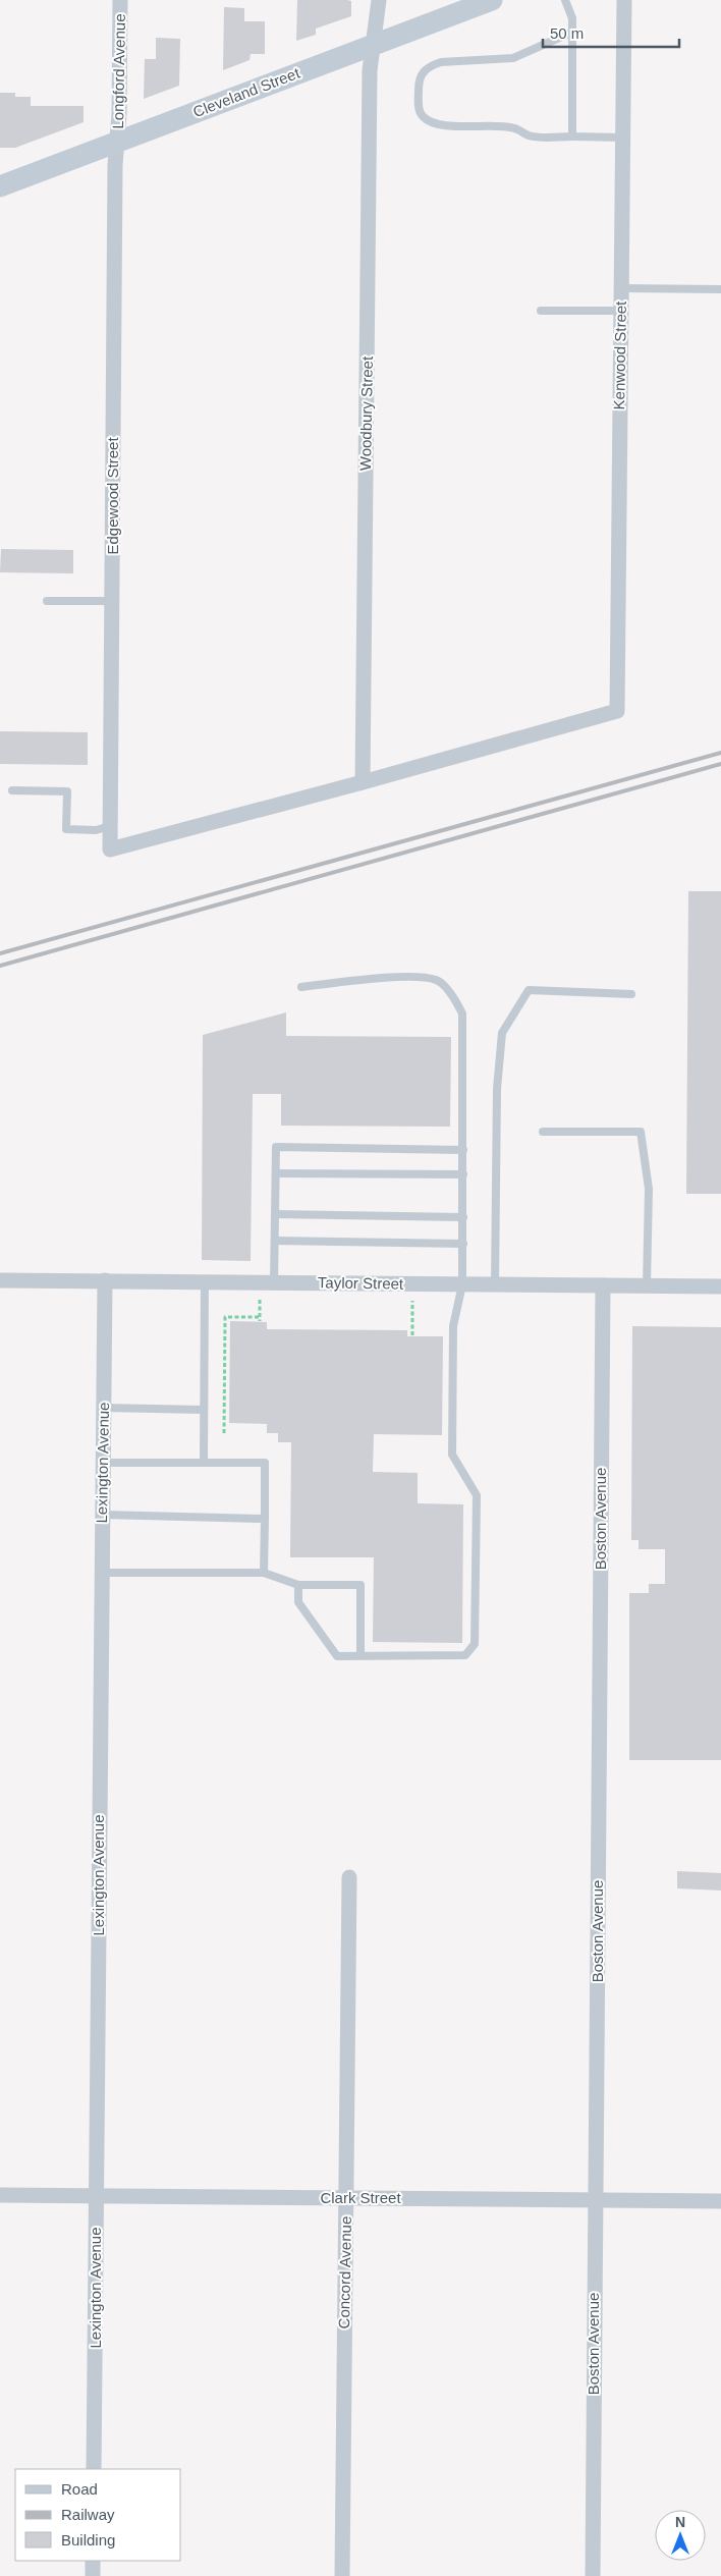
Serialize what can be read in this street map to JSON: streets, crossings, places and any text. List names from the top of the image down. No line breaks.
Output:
{"streets":{"main road":["Cleveland Street"],"street":["Longford Avenue","Kenwood Street","Woodbury Street","Edgewood Street","Taylor Street","Lexington Avenue","Boston Avenue","Clark Street","Concord Avenue"]},"crossings":[["Longford Avenue","Cleveland Street"],["Longford Avenue","Edgewood Street"],["Cleveland Street","Woodbury Street"],["Cleveland Street","Edgewood Street"],["Kenwood Street","Woodbury Street"],["Kenwood Street","Edgewood Street"],["Woodbury Street","Edgewood Street"],["Taylor Street","Lexington Avenue"],["Taylor Street","Boston Avenue"],["Lexington Avenue","Clark Street"],["Boston Avenue","Clark Street"],["Clark Street","Concord Avenue"]],"legend":["Road","Railway","Building"],"scale_bar":"50 m","north":"top"}
